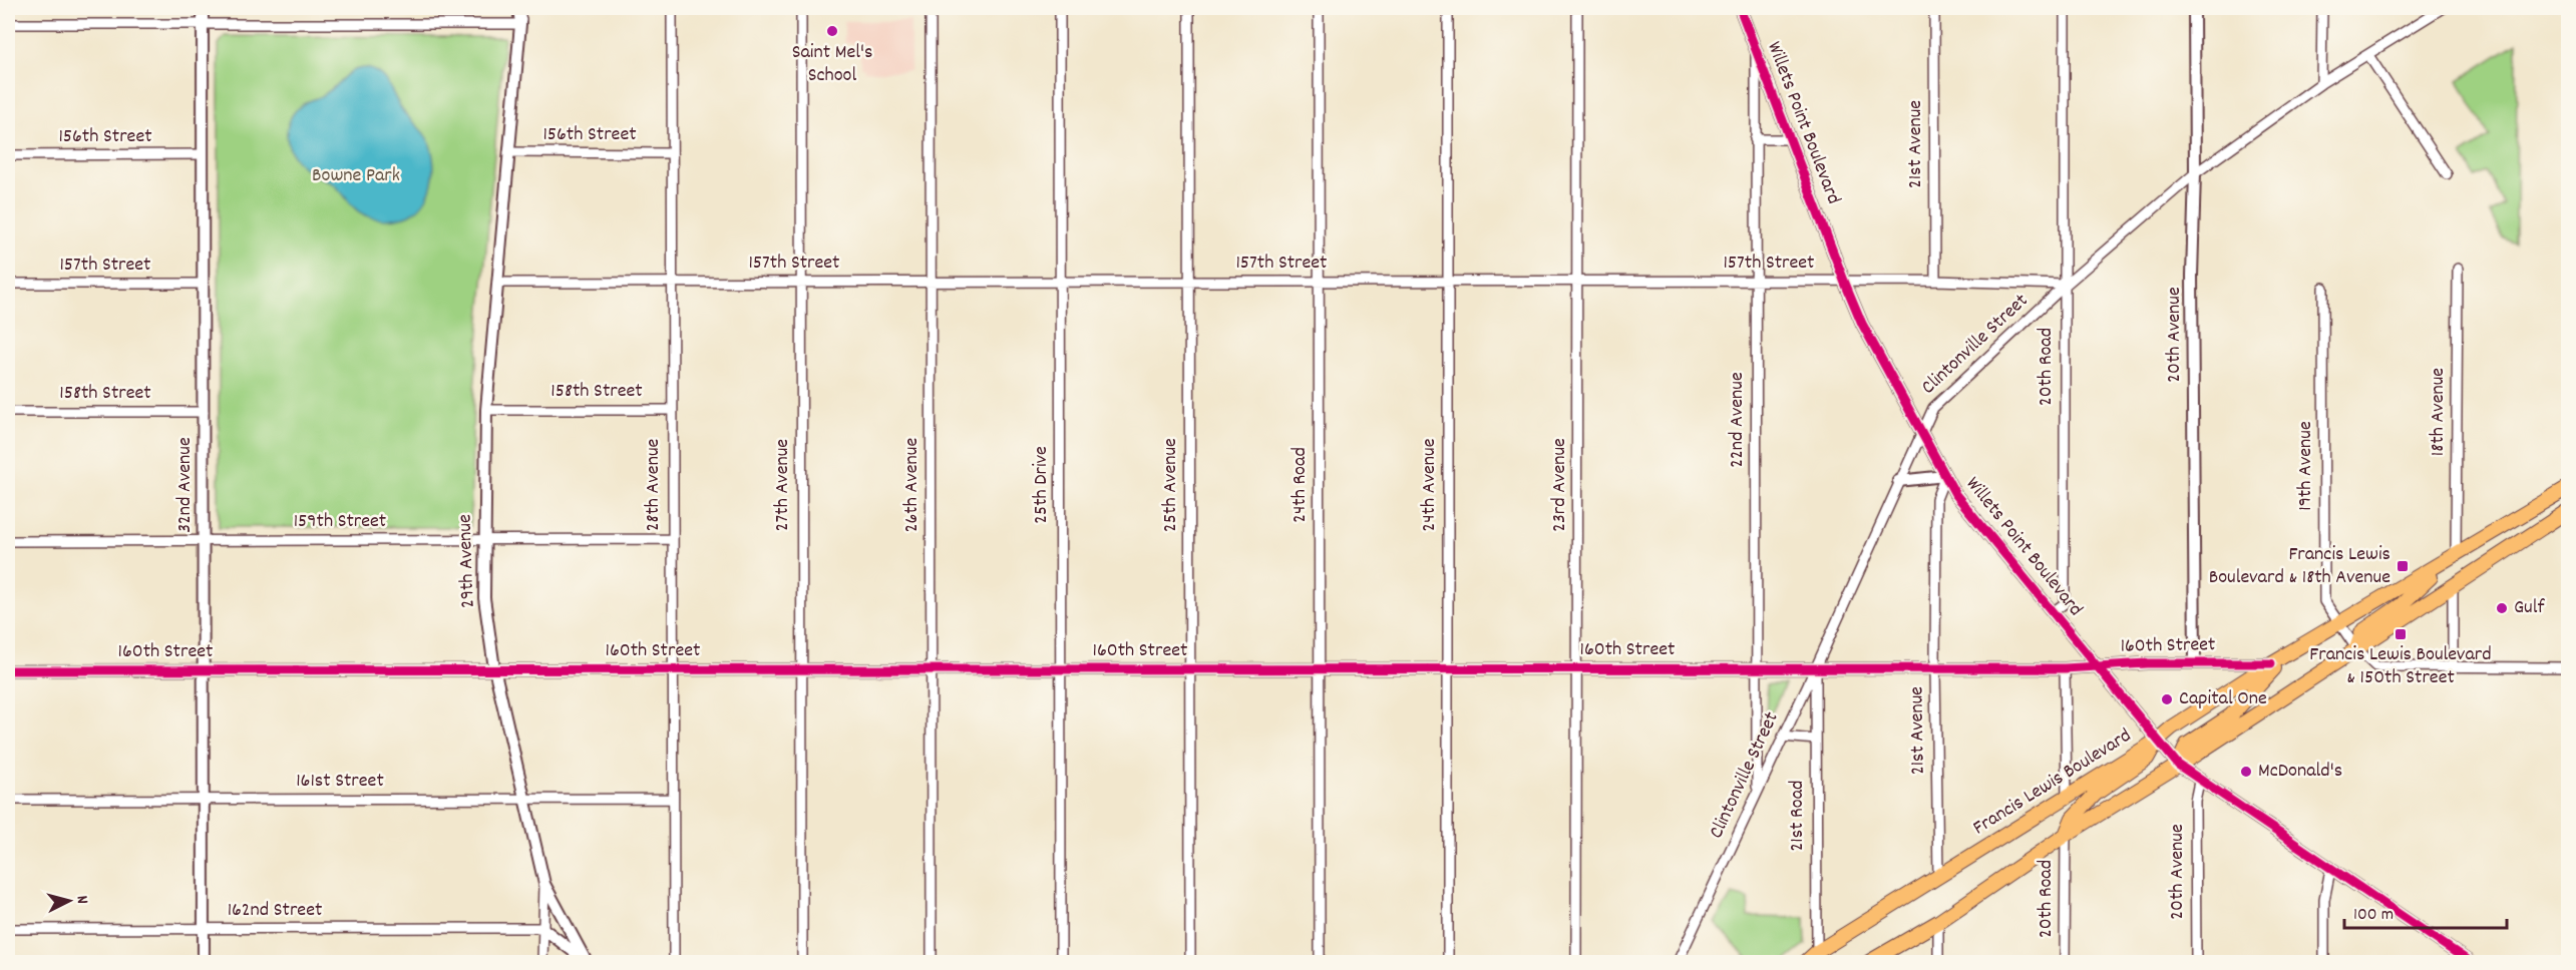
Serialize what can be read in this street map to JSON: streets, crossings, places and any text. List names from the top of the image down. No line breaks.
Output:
{"streets":{"main road":["Francis Lewis Boulevard"],"street":["Willets Point Boulevard","156th Street","21st Avenue","157th Street","20th Avenue","Clintonville Street","20th Road","158th Street","18th Avenue","22nd Avenue","19th Avenue","32nd Avenue","28th Avenue","27th Avenue","26th Avenue","25th Drive","25th Avenue","24th Road","24th Avenue","23rd Avenue","159th Street","29th Avenue","160th Street","161st Street","21st Road","162nd Street"]},"crossings":[["Willets Point Boulevard","21st Avenue"],["Willets Point Boulevard","157th Street"],["Willets Point Boulevard","20th Avenue"],["Willets Point Boulevard","Clintonville Street"],["Willets Point Boulevard","20th Road"],["Willets Point Boulevard","22nd Avenue"],["Willets Point Boulevard","160th Street"],["Willets Point Boulevard","Francis Lewis Boulevard"],["156th Street","32nd Avenue"],["156th Street","28th Avenue"],["156th Street","29th Avenue"],["21st Avenue","157th Street"],["21st Avenue","160th Street"],["21st Avenue","Francis Lewis Boulevard"],["157th Street","Clintonville Street"],["157th Street","20th Road"],["157th Street","22nd Avenue"],["157th Street","32nd Avenue"],["157th Street","28th Avenue"],["157th Street","27th Avenue"],["157th Street","26th Avenue"],["157th Street","25th Drive"],["157th Street","25th Avenue"],["157th Street","24th Road"],["157th Street","24th Avenue"],["157th Street","23rd Avenue"],["157th Street","29th Avenue"],["20th Avenue","Clintonville Street"],["20th Avenue","160th Street"],["Clintonville Street","20th Road"],["Clintonville Street","22nd Avenue"],["Clintonville Street","160th Street"],["Clintonville Street","21st Road"],["158th Street","32nd Avenue"],["158th Street","28th Avenue"],["158th Street","29th Avenue"],["18th Avenue","Francis Lewis Boulevard"],["22nd Avenue","160th Street"],["19th Avenue","Francis Lewis Boulevard"],["32nd Avenue","159th Street"],["32nd Avenue","160th Street"],["32nd Avenue","161st Street"],["32nd Avenue","162nd Street"],["28th Avenue","159th Street"],["28th Avenue","160th Street"],["28th Avenue","161st Street"],["27th Avenue","160th Street"],["26th Avenue","160th Street"],["25th Drive","160th Street"],["25th Avenue","160th Street"],["24th Road","160th Street"],["24th Avenue","160th Street"],["23rd Avenue","160th Street"],["159th Street","29th Avenue"],["29th Avenue","160th Street"],["29th Avenue","161st Street"],["29th Avenue","162nd Street"],["160th Street","Francis Lewis Boulevard"],["160th Street","21st Road"],["Francis Lewis Boulevard","21st Road"]],"parks":["Bowne Park"],"places":{"other":["Saint Mel's School","Gulf","Capital One","McDonald's"],"transit":["Francis Lewis Boulevard & 18th Avenue","Francis Lewis Boulevard & 150th Street"]},"scale_bar":"100 m","north":"right"}
